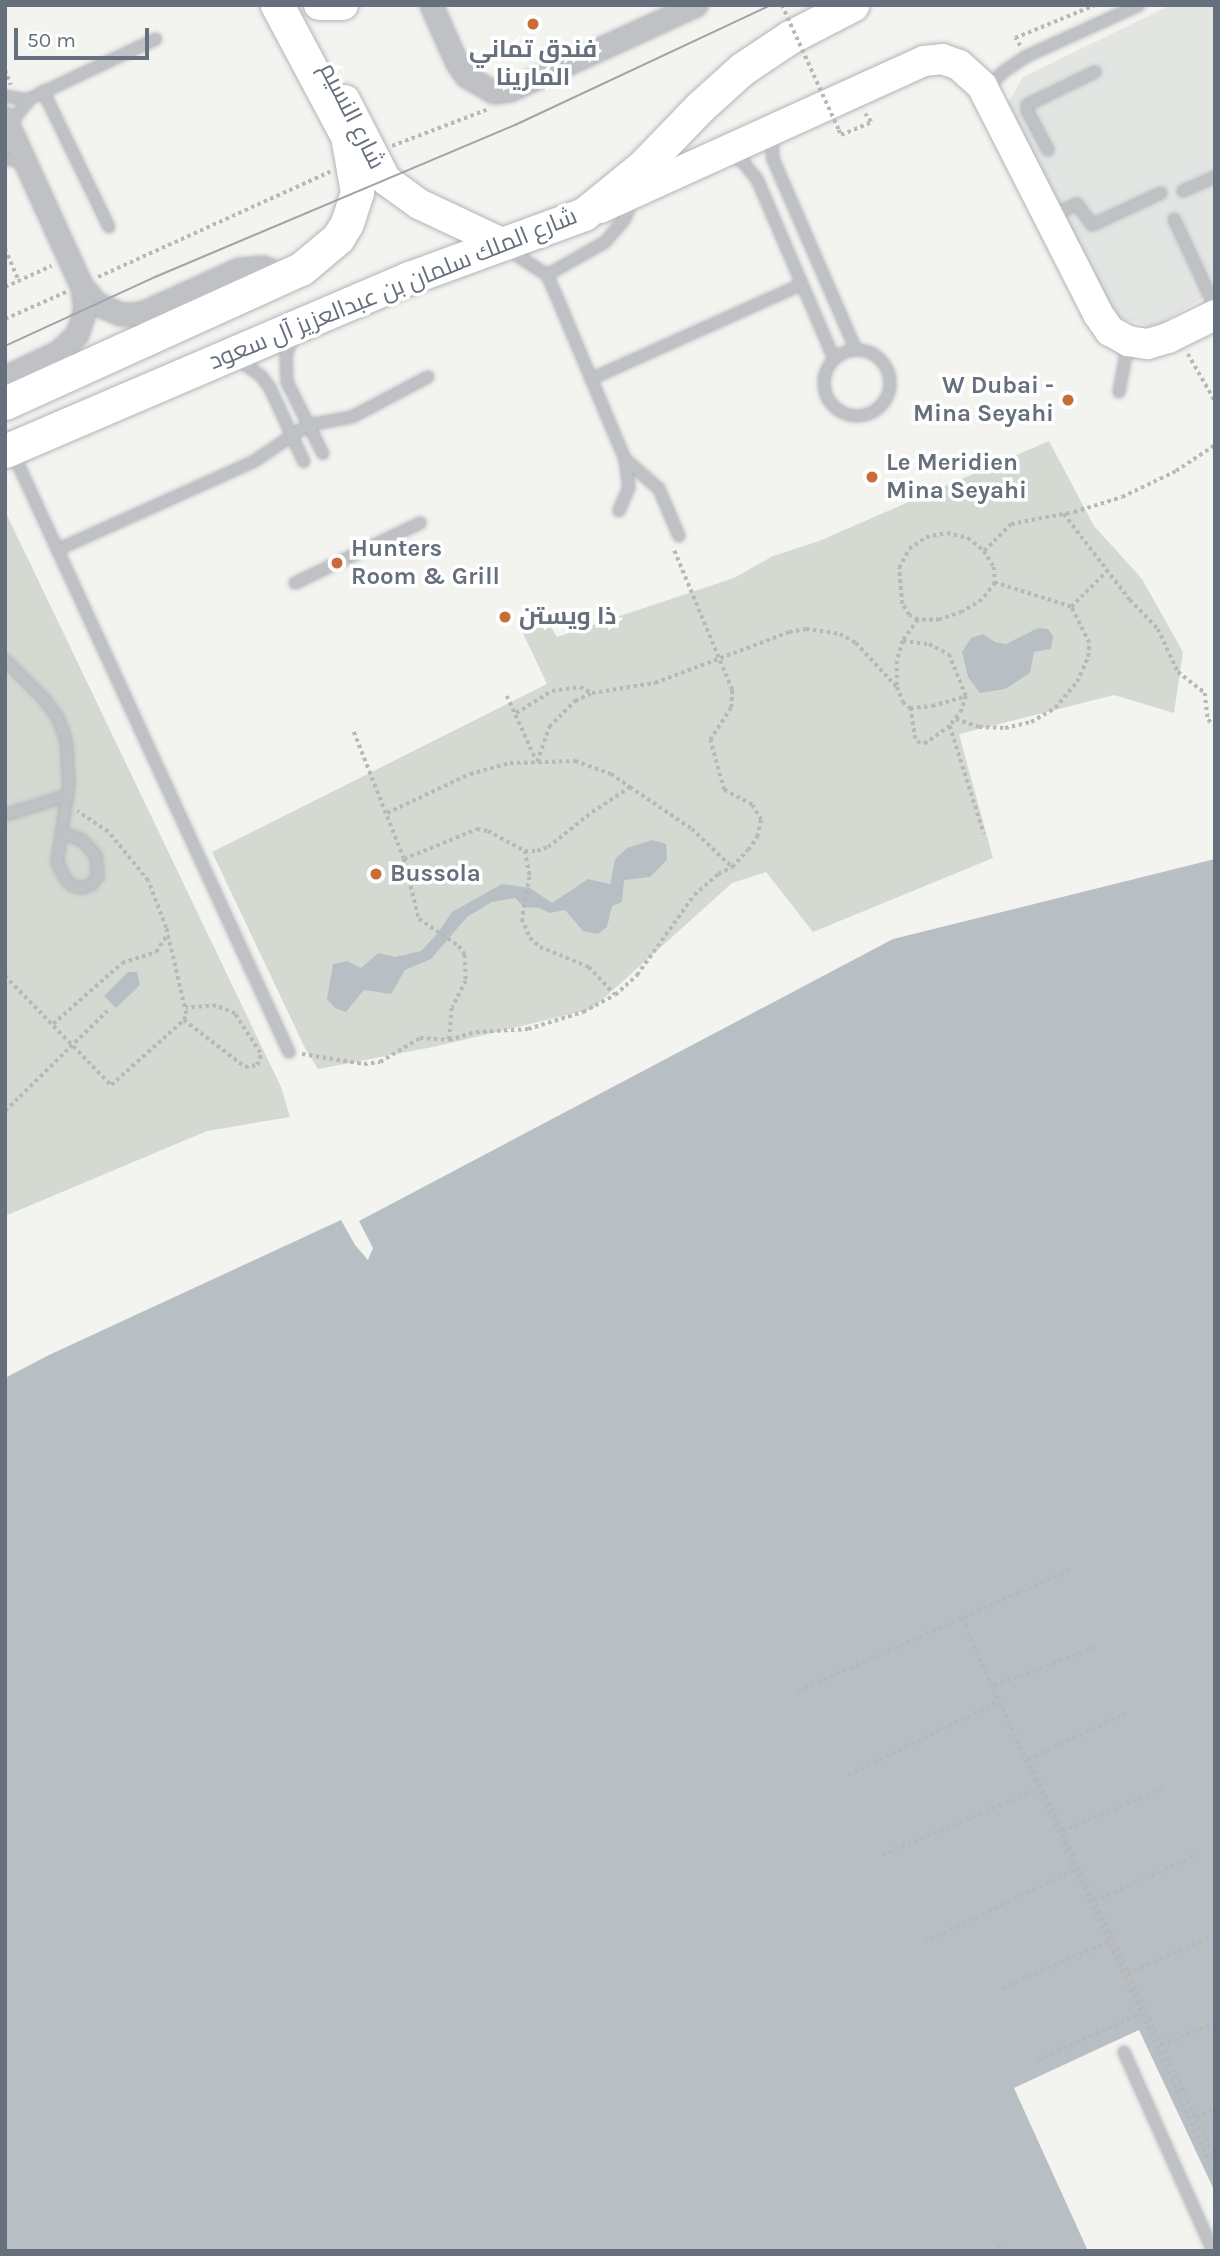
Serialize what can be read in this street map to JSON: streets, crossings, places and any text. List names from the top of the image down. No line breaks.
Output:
{"streets":{"main road":["شارع الملك سلمان بن عبدالعزيز آل سعود"],"street":["شارع النسيم"]},"crossings":[["شارع النسيم","شارع الملك سلمان بن عبدالعزيز آل سعود"]],"places":["فندق تماني المارينا","W Dubai - Mina Seyahi","Le Meridien Mina Seyahi","Hunters Room & Grill","ذا ويستن","Bussola"],"scale_bar":"50 m"}
